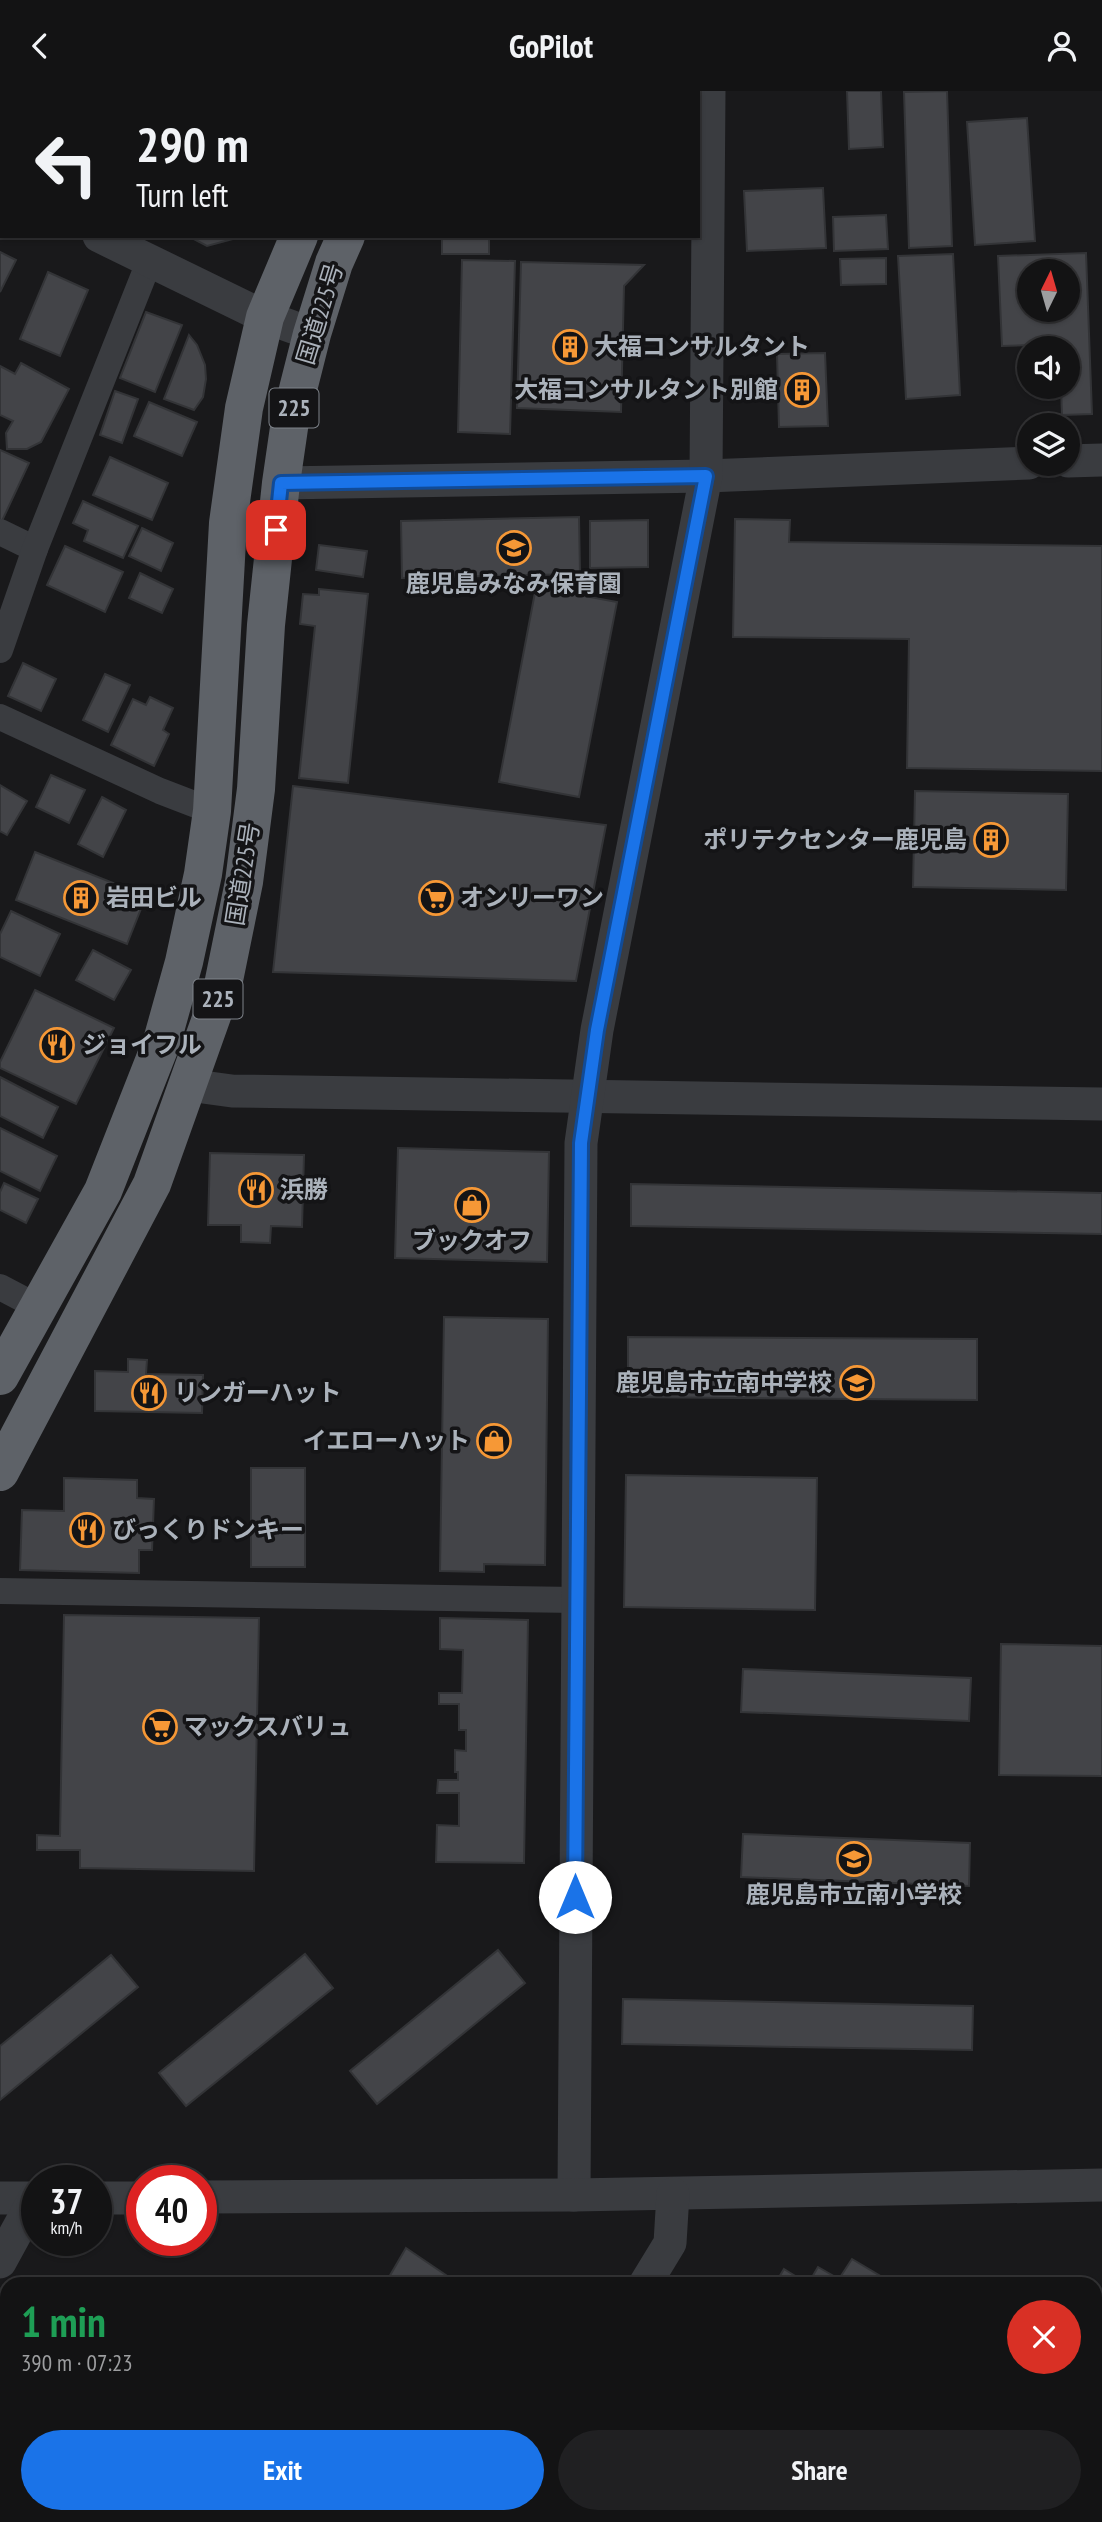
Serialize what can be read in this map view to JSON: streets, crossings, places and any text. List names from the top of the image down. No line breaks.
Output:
{"streets":{"highway":["国道225号","225"]},"places":{"building":["大福コンサルタント","大福コンサルタント別館","ポリテクセンター鹿児島","岩田ビル"],"school or university":["鹿児島みなみ保育園","鹿児島市立南中学校","鹿児島市立南小学校"],"supermarket":["オンリーワン","マックスバリュ"],"restaurant":["ジョイフル","浜勝","リンガーハット","びっくりドンキー"],"shop":["ブックオフ","イエローハット"]},"north":"top","page":{"header":"GoPilot","turn":["290 m","Turn left"],"speed":"37 km/h","limit":"40","heading":["1 min","390 m · 07:23"],"buttons":["Exit","Share"]}}
